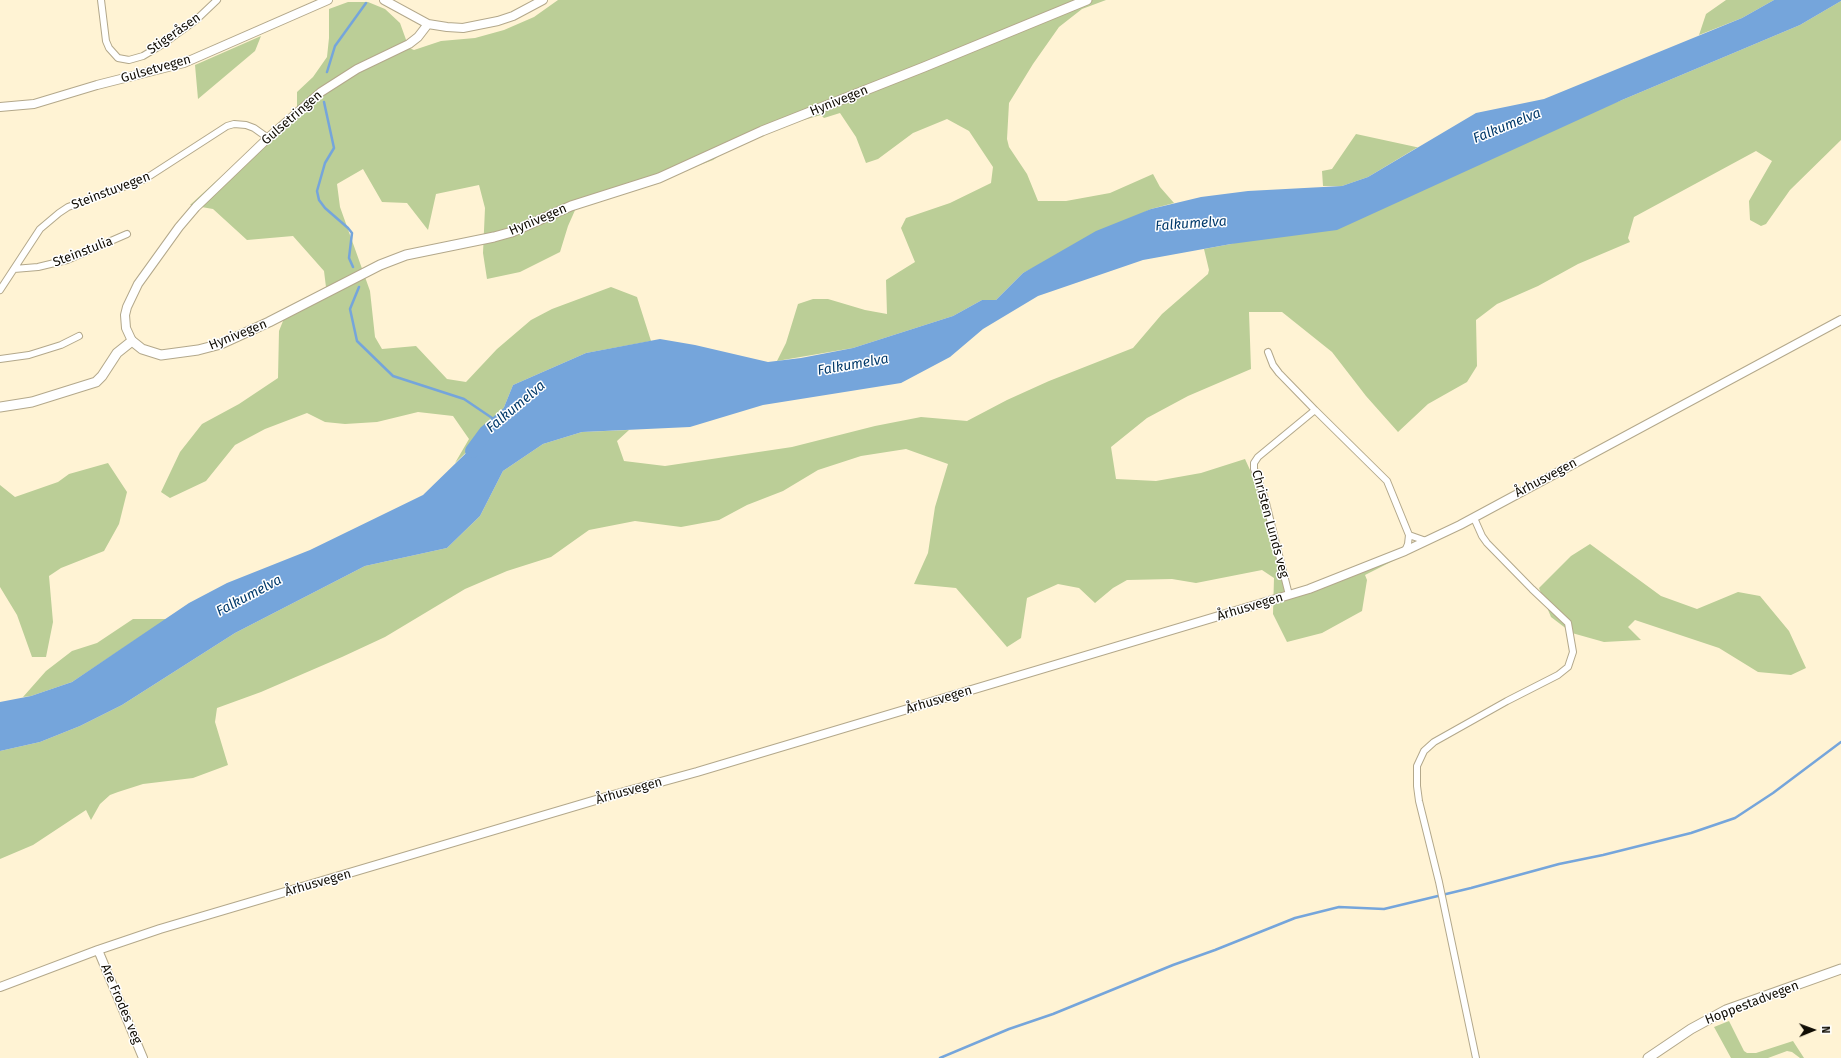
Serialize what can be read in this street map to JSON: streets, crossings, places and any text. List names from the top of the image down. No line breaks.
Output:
{"streets":{"main road":["Hynivegen","Hoppestadvegen"],"street":["Stigeråsen","Gulsetvegen","Gulsetringen","Steinstuvegen","Steinstulia","Århusvegen","Christen Lunds veg","Are Frodes veg"]},"crossings":[["Hynivegen","Gulsetringen"],["Gulsetringen","Steinstuvegen"],["Steinstuvegen","Steinstulia"],["Århusvegen","Christen Lunds veg"],["Århusvegen","Are Frodes veg"]],"water":["Falkumelva"],"north":"right"}
